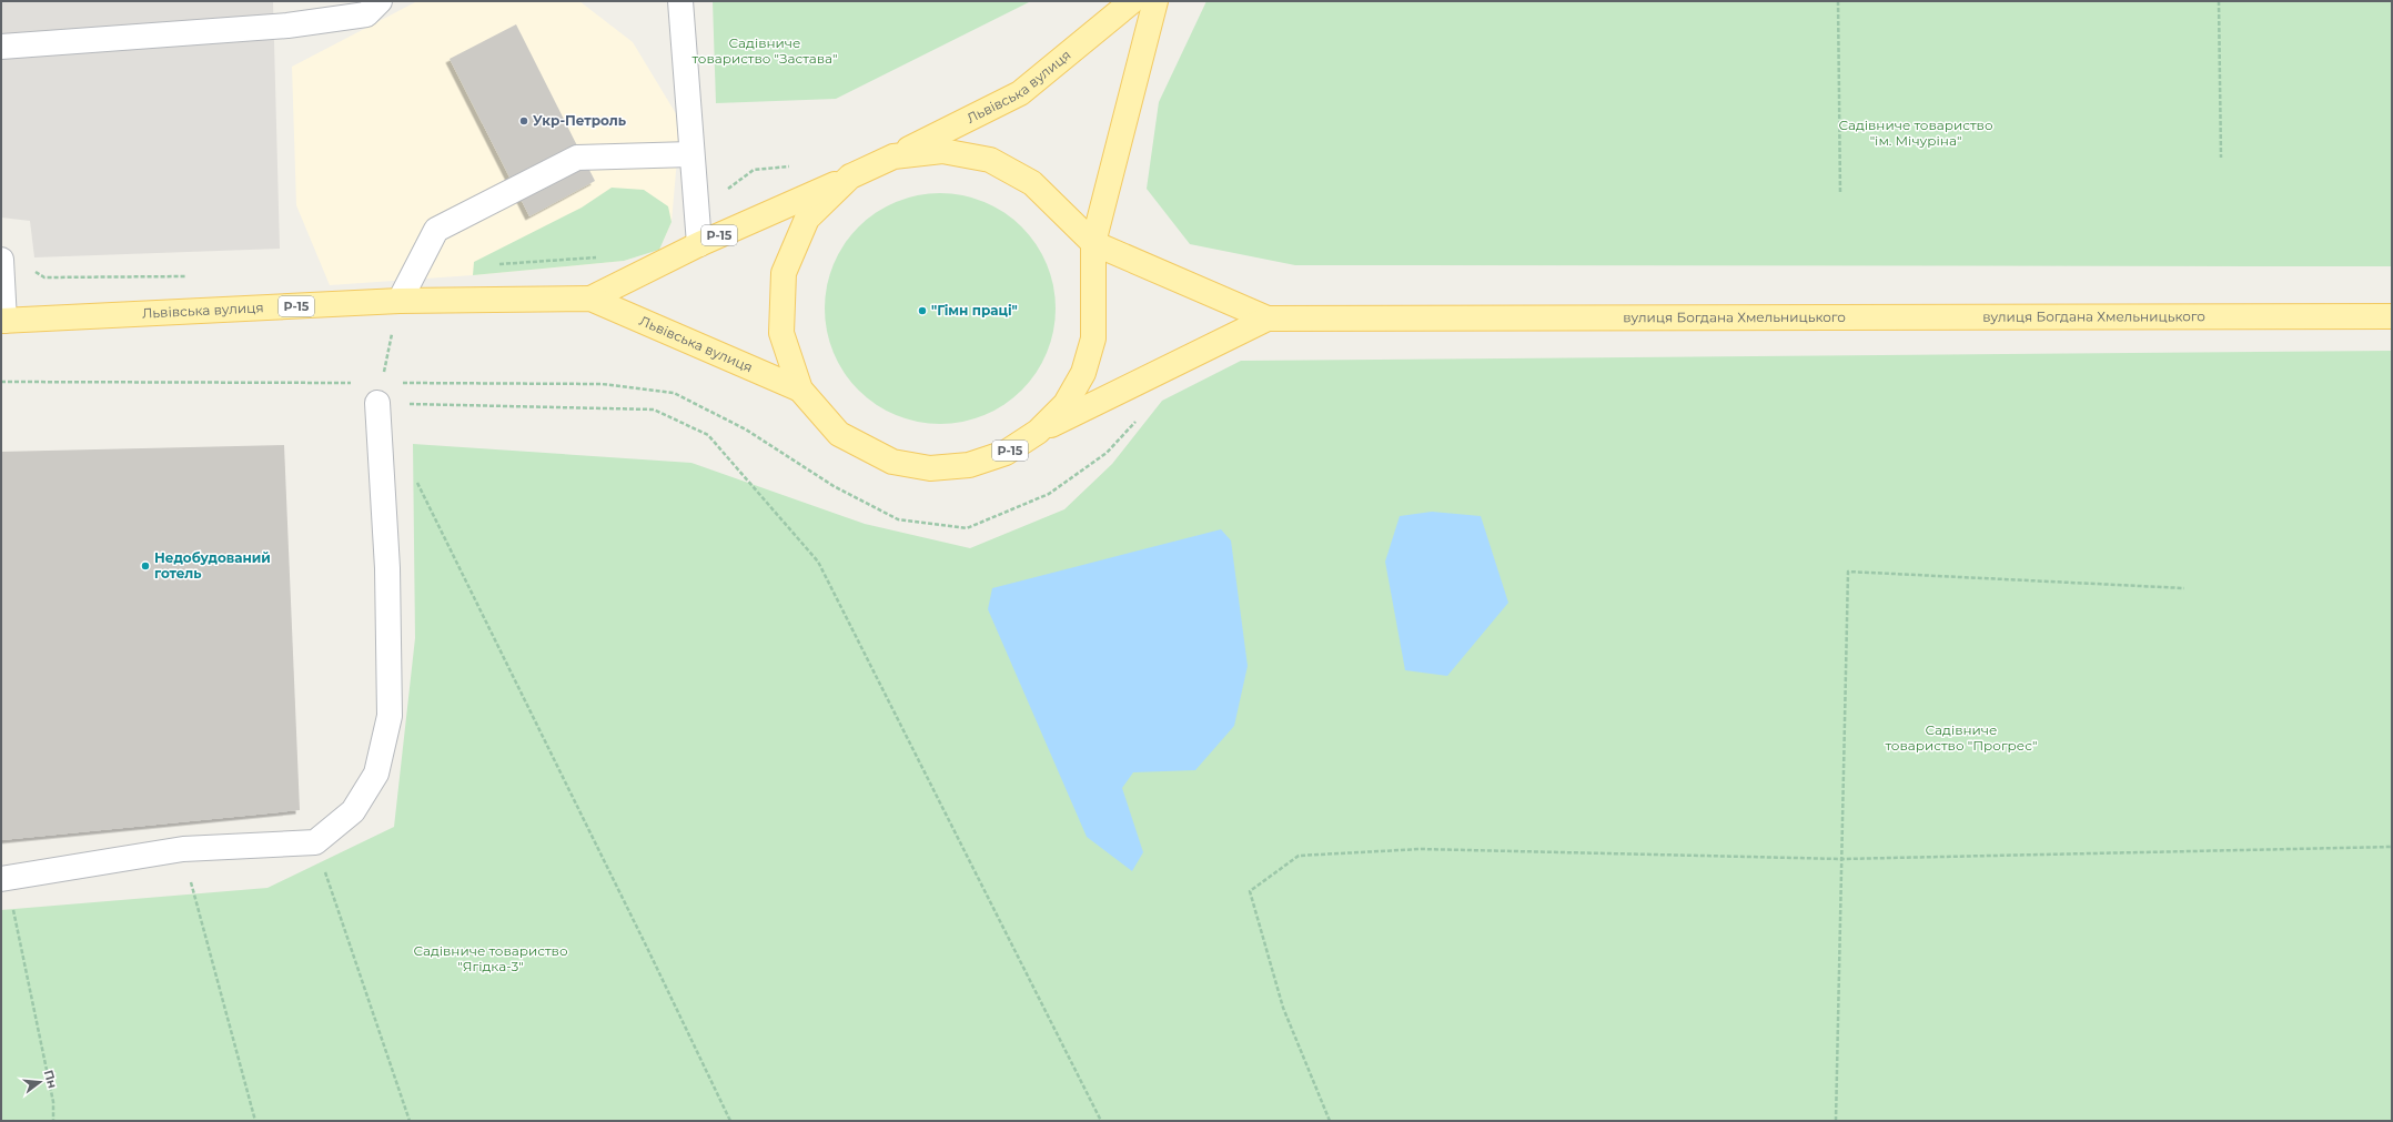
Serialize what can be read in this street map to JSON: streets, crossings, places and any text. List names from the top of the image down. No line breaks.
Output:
{"streets":{"main road":["Львівська вулиця","Р-15","вулиця Богдана Хмельницького"]},"crossings":[["Львівська вулиця","Р-15"],["Р-15","вулиця Богдана Хмельницького"]],"parks":["Садівниче товариство \"Застава\"","Садівниче товариство \"ім. Мічуріна\"","Садівниче товариство \"Прогрес\"","Садівниче товариство \"Ягідка-3\""],"places":["Укр-Петроль","\"Гімн праці\"","Недобудований готель"],"north":"right"}
